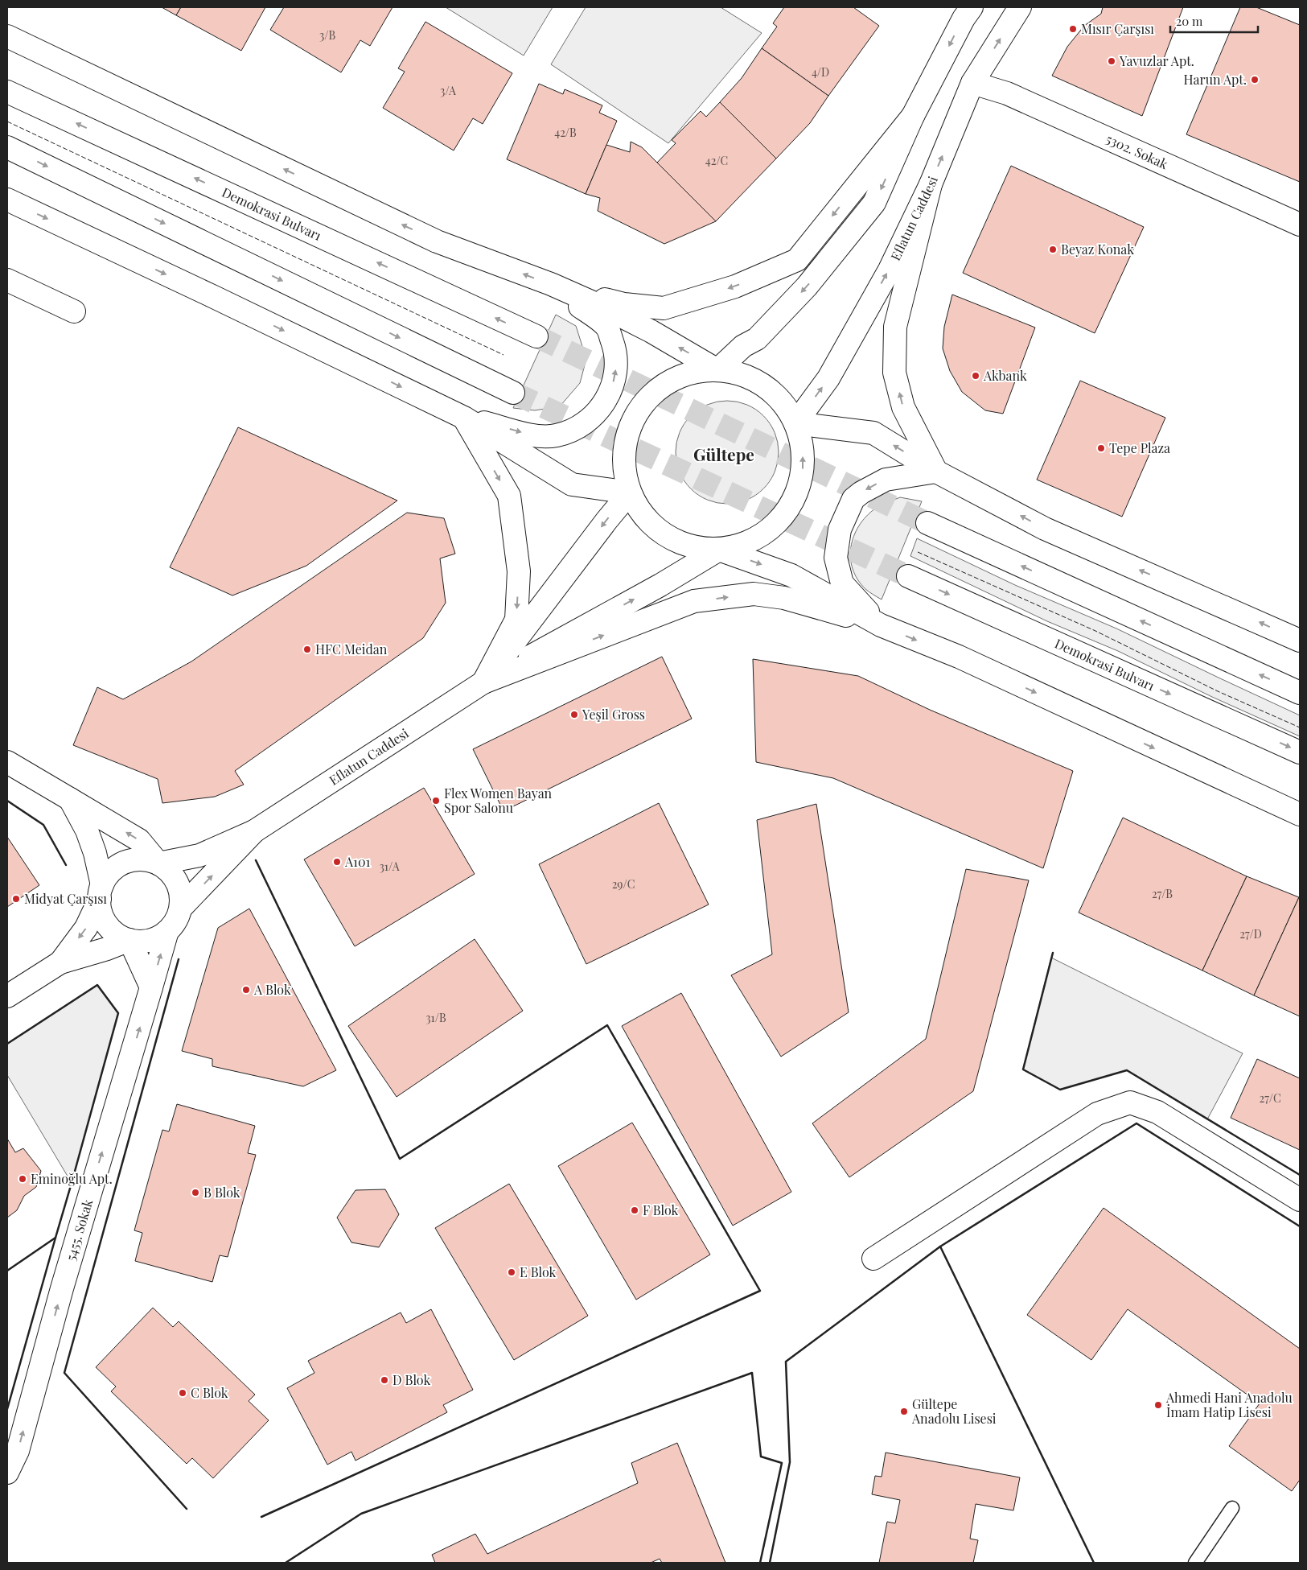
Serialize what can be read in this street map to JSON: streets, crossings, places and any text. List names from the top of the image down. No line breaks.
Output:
{"streets":{"main road":["5302. Sokak","Demokrasi Bulvarı","Eflatun Caddesi","5455. Sokak"]},"crossings":[["5302. Sokak","Eflatun Caddesi"]],"one_way":["5455. Sokak"],"districts":["Gültepe"],"places":["Mısır Çarşısı","Yavuzlar Apt.","Harun Apt.","Beyaz Konak","Akbank","Tepe Plaza","HFC Meidan","Yeşil Gross","Flex Women Bayan Spor Salonu","A101","Midyat Çarşısı","A Blok","Eminoğlu Apt.","B Blok","F Blok","E Blok","D Blok","C Blok","Ahmedi Hani Anadolu İmam Hatip Lisesi","Gültepe Anadolu Lisesi"],"house_numbers":["3/B","4/D","3/A","42/B","42/C","31/A","29/C","27/B","27/D","31/B","27/C"],"scale_bar":"20 m"}
